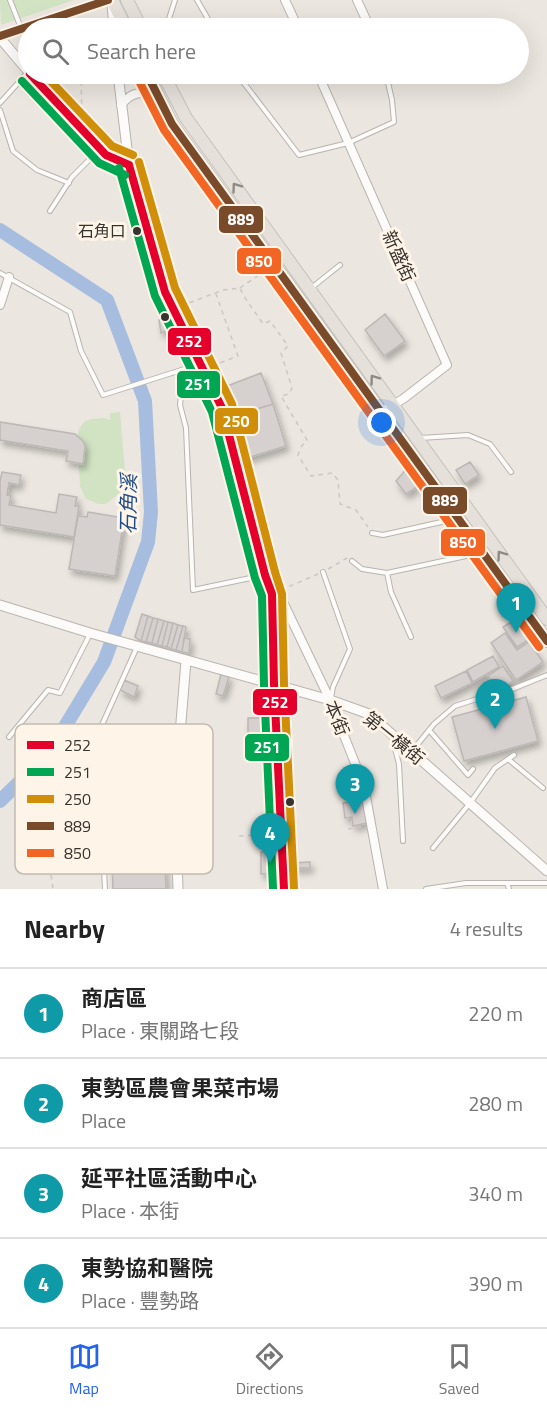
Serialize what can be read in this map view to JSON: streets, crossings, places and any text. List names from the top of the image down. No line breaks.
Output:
{"streets":{"street":["新盛街","本街","第一橫街"]},"crossings":[["本街","第一橫街"]],"water":["石角溪"],"places":["石角口"],"lines":["transit line 889","transit line 252","transit line 251","transit line 250","transit line 850"],"legend":["252","251","250","889","850"],"page":{"search":"Search here","pins":["1","2","3","4"],"heading":["Nearby","4 results"],"list":[{"mark":"1","name":"商店區","note":"Place · 東關路七段","value":"220 m"},{"mark":"2","name":"東勢區農會果菜市場","note":"Place","value":"280 m"},{"mark":"3","name":"延平社區活動中心","note":"Place · 本街","value":"340 m"},{"mark":"4","name":"東勢協和醫院","note":"Place · 豐勢路","value":"390 m"}],"nav":["Map","Directions","Saved"]}}
